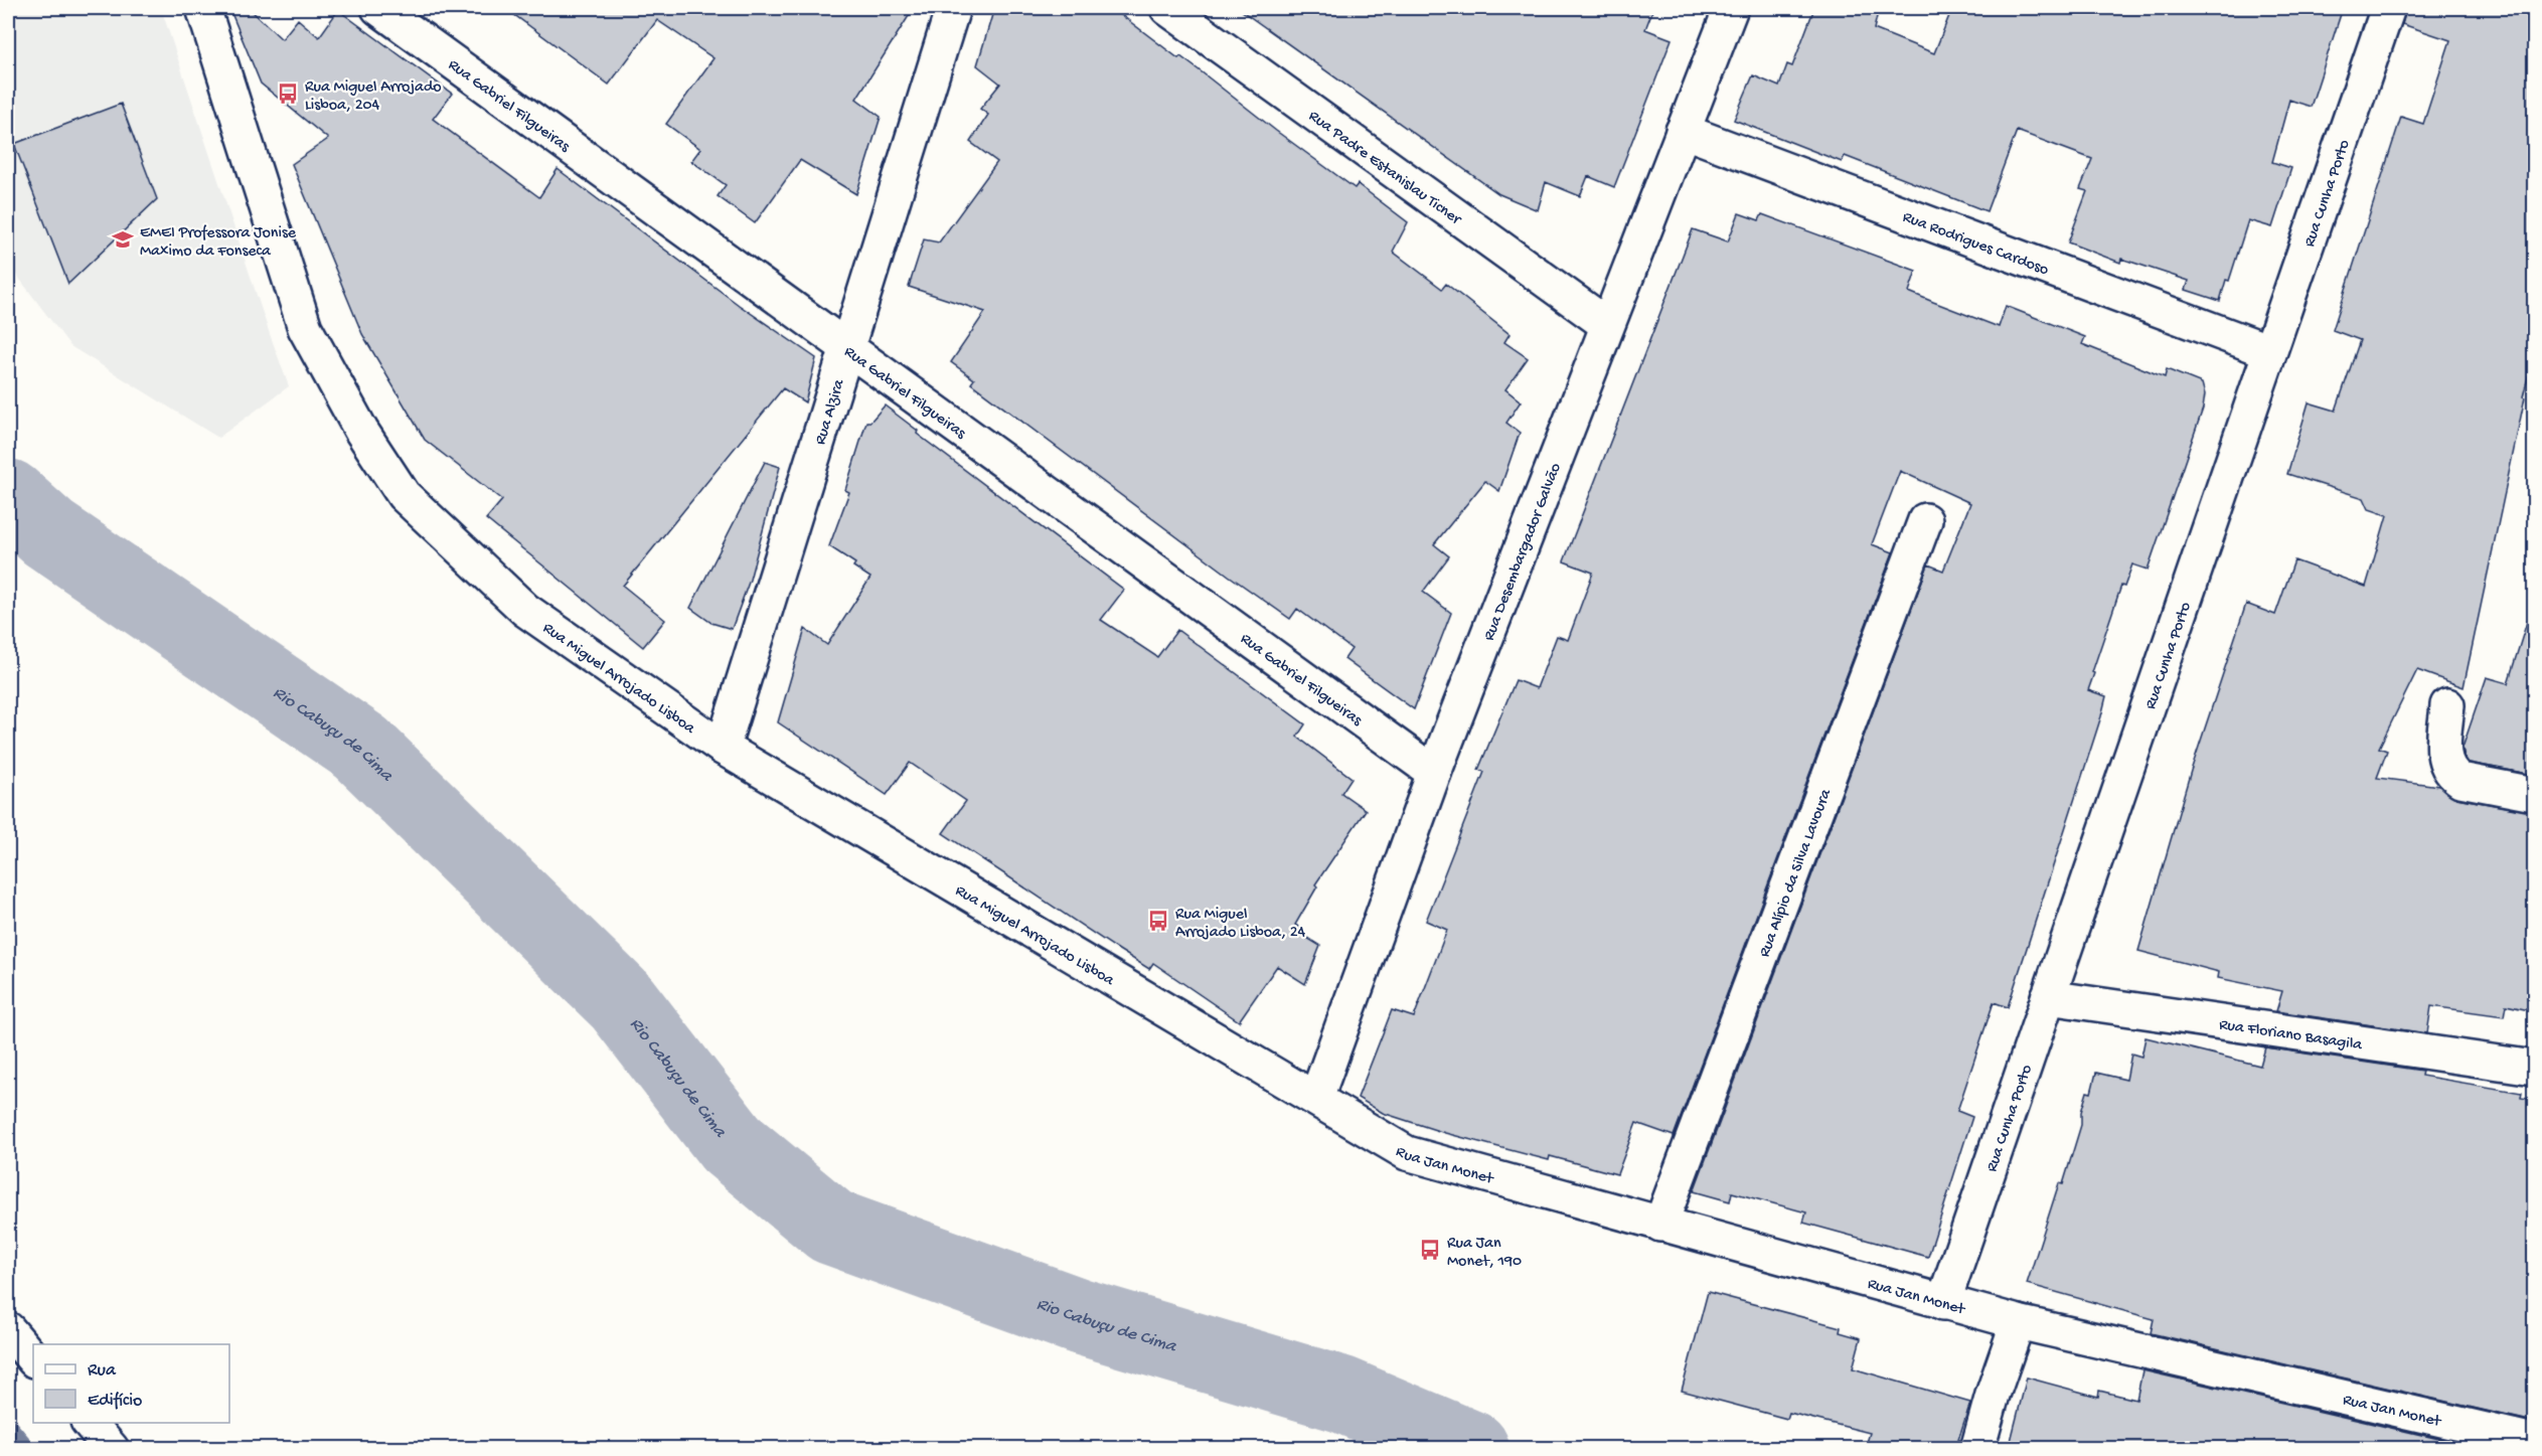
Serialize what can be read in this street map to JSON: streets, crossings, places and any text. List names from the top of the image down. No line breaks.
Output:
{"streets":{"street":["Rua Gabriel Filgueiras","Rua Padre Estanislau Ticner","Rua Cunha Porto","Rua Rodrigues Cardoso","Rua Alzira","Rua Desembargador Galvão","Rua Miguel Arrojado Lisboa","Rua Alípio da Silva Lavoura","Rua Floriano Basagila","Rua Jan Monet"]},"crossings":[["Rua Gabriel Filgueiras","Rua Alzira"],["Rua Gabriel Filgueiras","Rua Desembargador Galvão"],["Rua Padre Estanislau Ticner","Rua Desembargador Galvão"],["Rua Cunha Porto","Rua Rodrigues Cardoso"],["Rua Cunha Porto","Rua Floriano Basagila"],["Rua Cunha Porto","Rua Jan Monet"],["Rua Rodrigues Cardoso","Rua Desembargador Galvão"],["Rua Alzira","Rua Miguel Arrojado Lisboa"],["Rua Desembargador Galvão","Rua Miguel Arrojado Lisboa"],["Rua Desembargador Galvão","Rua Jan Monet"],["Rua Miguel Arrojado Lisboa","Rua Jan Monet"],["Rua Alípio da Silva Lavoura","Rua Jan Monet"]],"water":["Rio Cabuçu de Cima"],"places":{"bus stop":["Rua Miguel Arrojado Lisboa, 204","Rua Miguel Arrojado Lisboa, 24","Rua Jan Monet, 190"],"school or university":["EMEI Professora Jonise Maximo da Fonseca"]},"legend":["Rua","Edifício"]}
